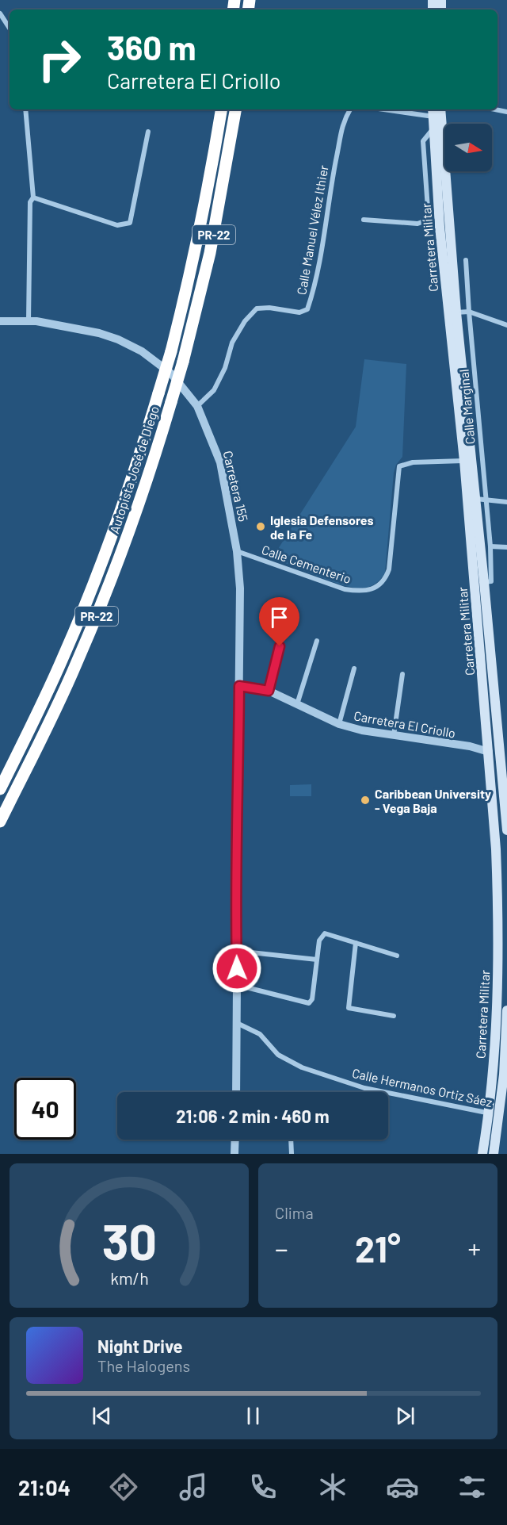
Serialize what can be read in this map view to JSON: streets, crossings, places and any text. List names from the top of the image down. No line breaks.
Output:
{"streets":{"highway":["PR-22","Autopista José de Diego"],"main road":["Carretera Militar"],"street":["Calle Manuel Vélez Ithier","Calle Marginal","Carretera 155","Calle Cementerio","Carretera El Criollo","Calle Hermanos Ortiz Sáez"]},"crossings":[["Calle Manuel Vélez Ithier","Carretera 155"],["Carretera Militar","Calle Marginal"],["Carretera Militar","Calle Cementerio"],["Carretera Militar","Carretera El Criollo"],["Carretera Militar","Calle Hermanos Ortiz Sáez"],["Carretera 155","Calle Cementerio"],["Carretera 155","Carretera El Criollo"],["Carretera 155","Calle Hermanos Ortiz Sáez"]],"places":["Iglesia Defensores de la Fe","Caribbean University - Vega Baja"],"north":"right","page":{"turn":["360 m","Carretera El Criollo"],"limit":"40","trip":"21:06 · 2 min · 460 m","tile":"Clima","heat":["−","21°","+"],"song":["Night Drive","The Halogens"],"tabs":"21:04","gauge":["30","km/h"]}}
